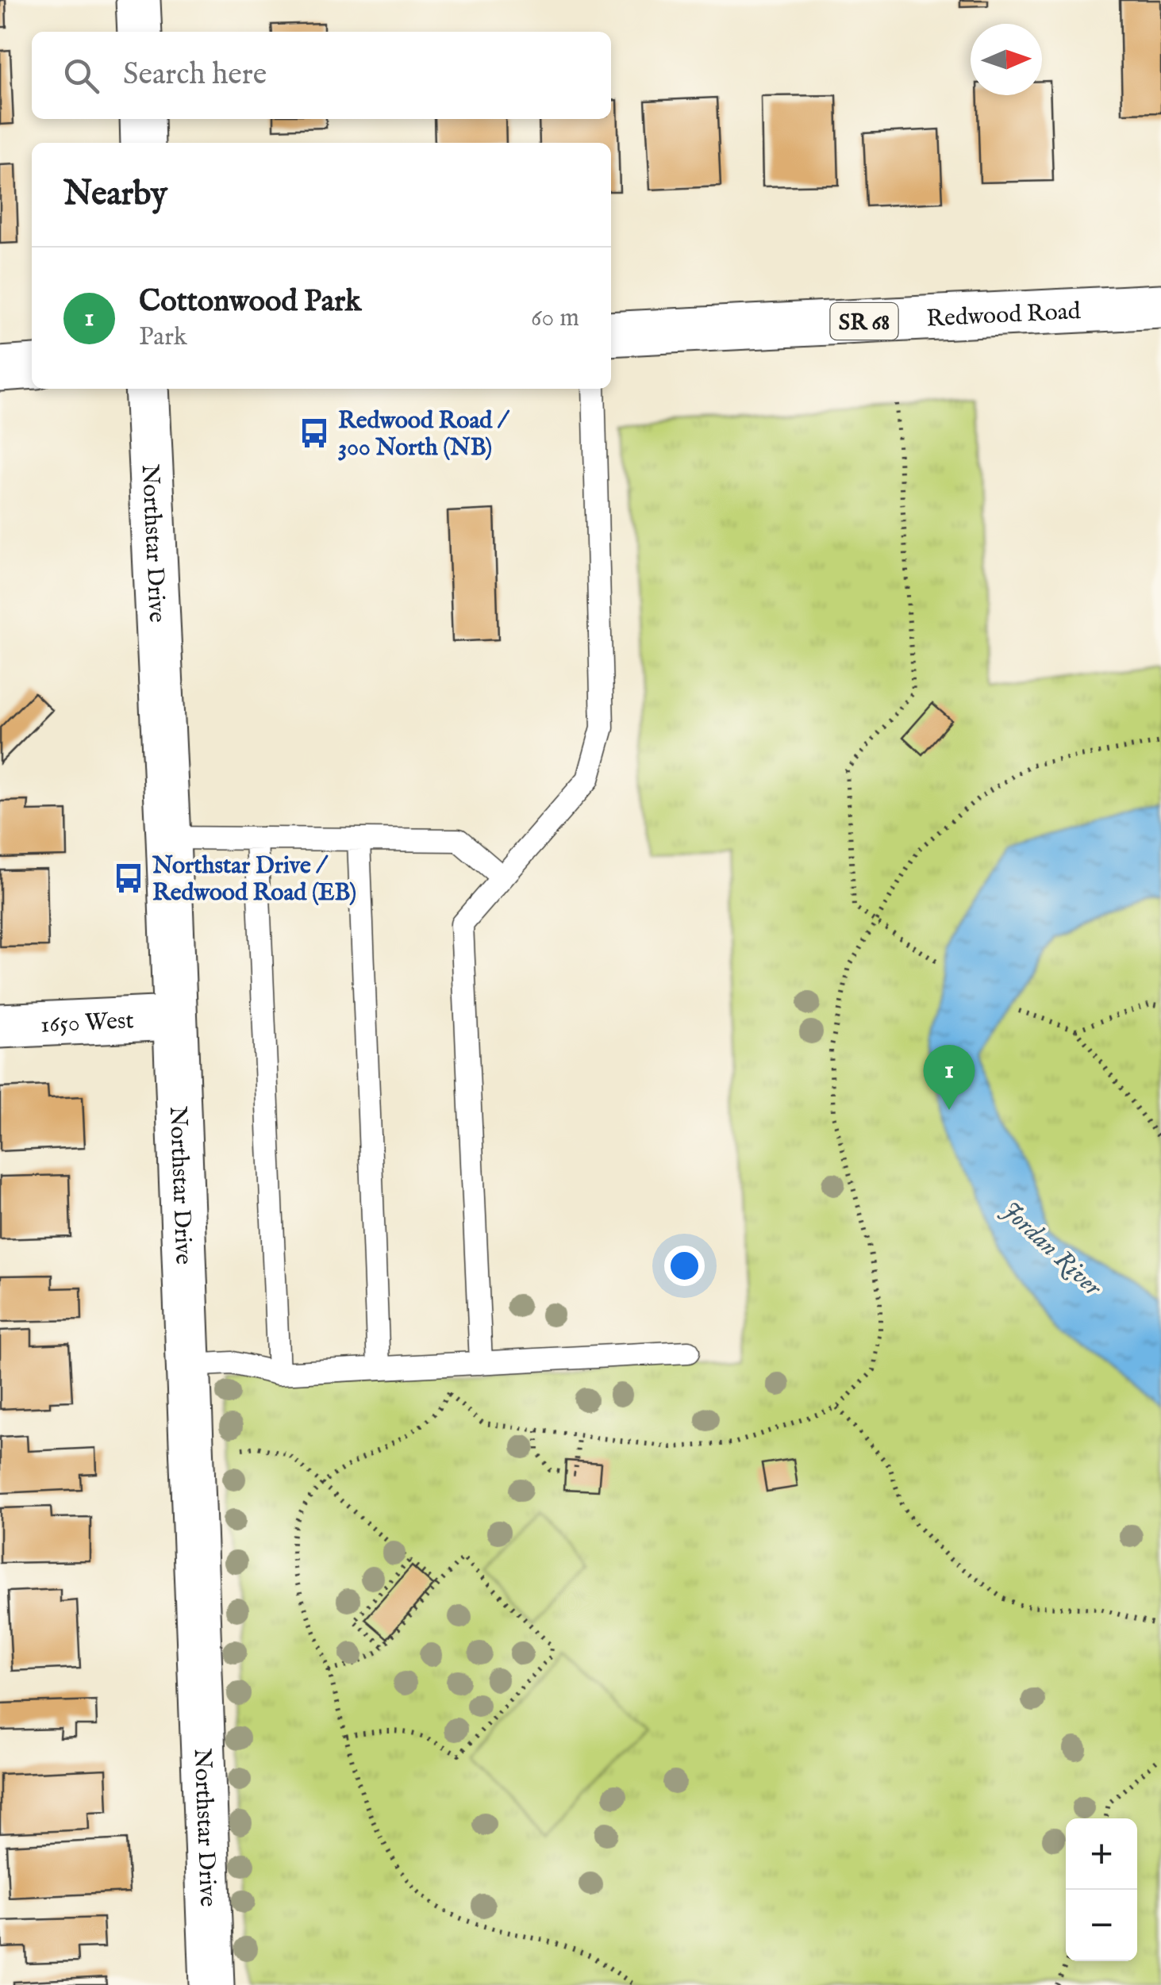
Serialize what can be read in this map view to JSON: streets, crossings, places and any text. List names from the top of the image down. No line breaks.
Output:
{"streets":{"street":["Redwood Road","SR 68","Northstar Drive","1650 West"]},"crossings":[["Northstar Drive","1650 West"]],"water":["Jordan River"],"places":{"bus stop":["Redwood Road / 300 North (NB)","Northstar Drive / Redwood Road (EB)"]},"north":"right","page":{"search":"Search here","heading":"Nearby","list":[{"mark":"1","name":"Cottonwood Park","note":"Park","value":"60 m"}],"pins":"1","map_buttons":["+","−"]}}
